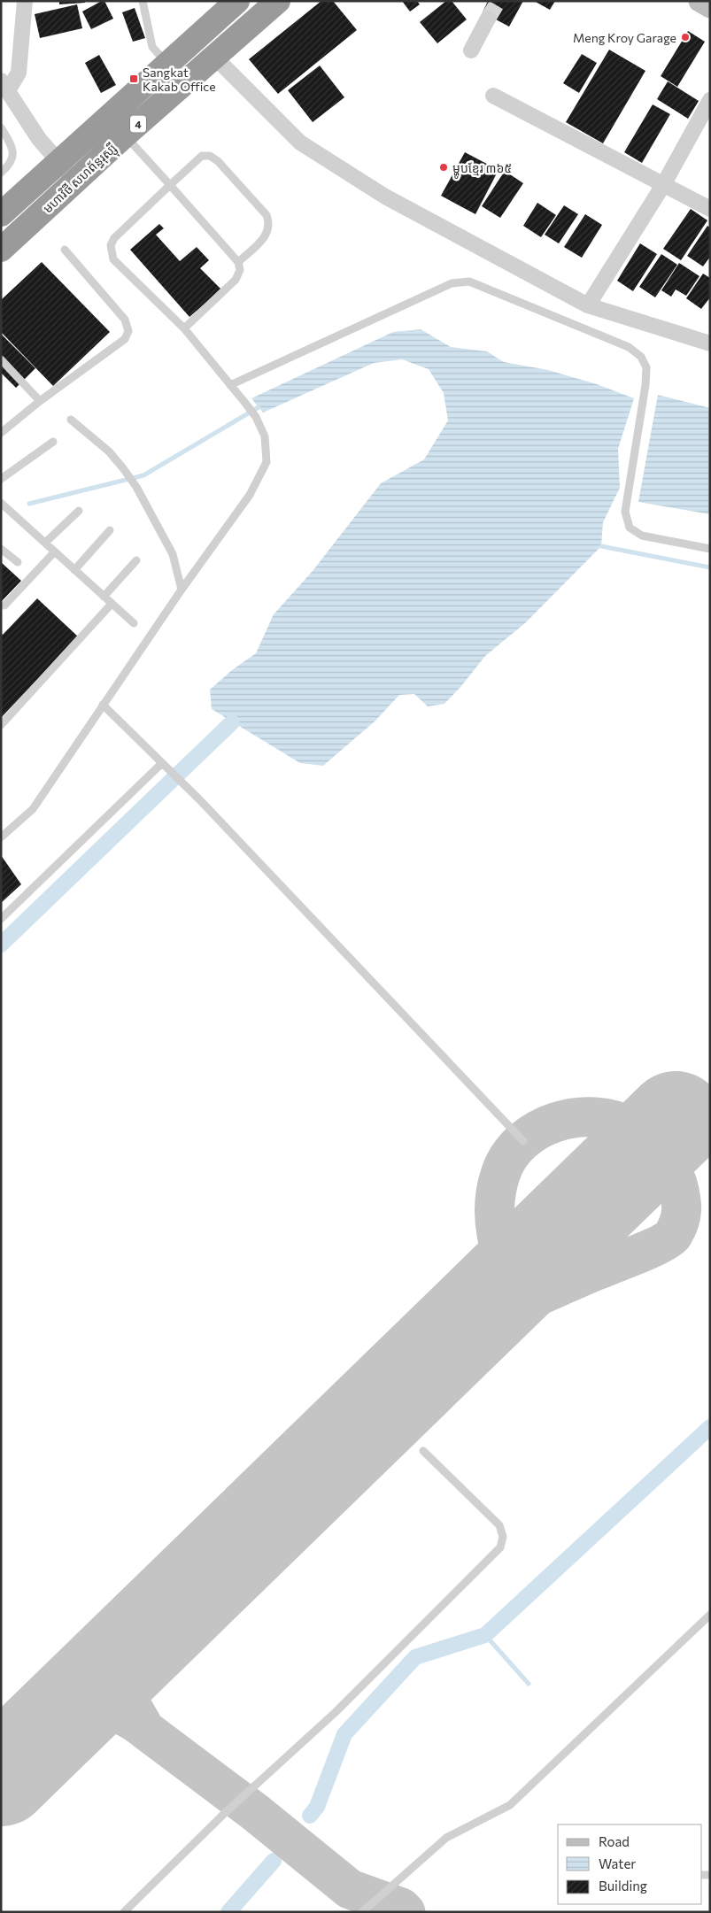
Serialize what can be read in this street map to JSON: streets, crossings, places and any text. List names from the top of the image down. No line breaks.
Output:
{"streets":{"highway":["4","មហាវិថី សហព័ន្ធរុស្ស៊ី"]},"places":{"other":["Meng Kroy Garage","ម្ហូបខ្មែរ ៣៦៥"],"transit":["Sangkat Kakab Office"]},"legend":["Road","Water","Building"]}
